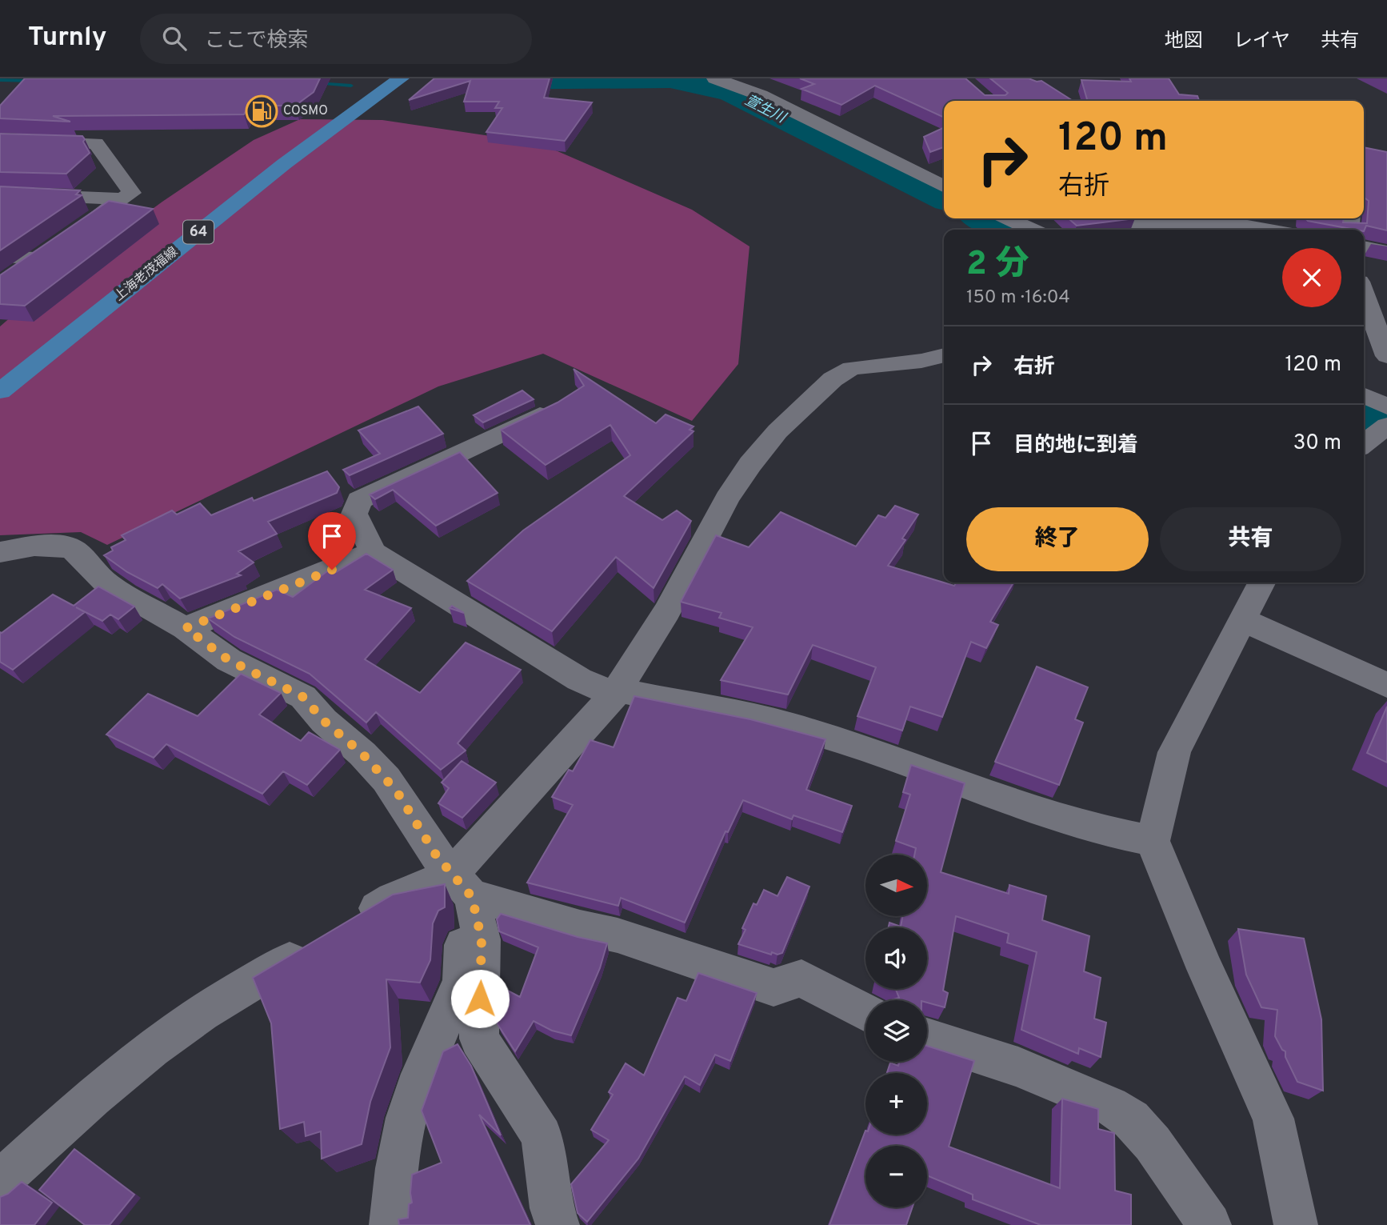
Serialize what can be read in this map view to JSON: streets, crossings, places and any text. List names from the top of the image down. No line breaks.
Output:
{"streets":{"main road":["64","上海老茂福線"]},"water":["萱生川"],"places":{"fuel station":["COSMO"]},"north":"right","page":{"header":"Turnly","search":"ここで検索","nav":["地図","レイヤ","共有"],"turn":["120 m","右折"],"heading":["2 分","150 m · 16:04"],"list":[{"name":"右折","value":"120 m"},{"name":"目的地に到着","value":"30 m"}],"buttons":["終了","共有"],"map_buttons":["+","−"]}}
